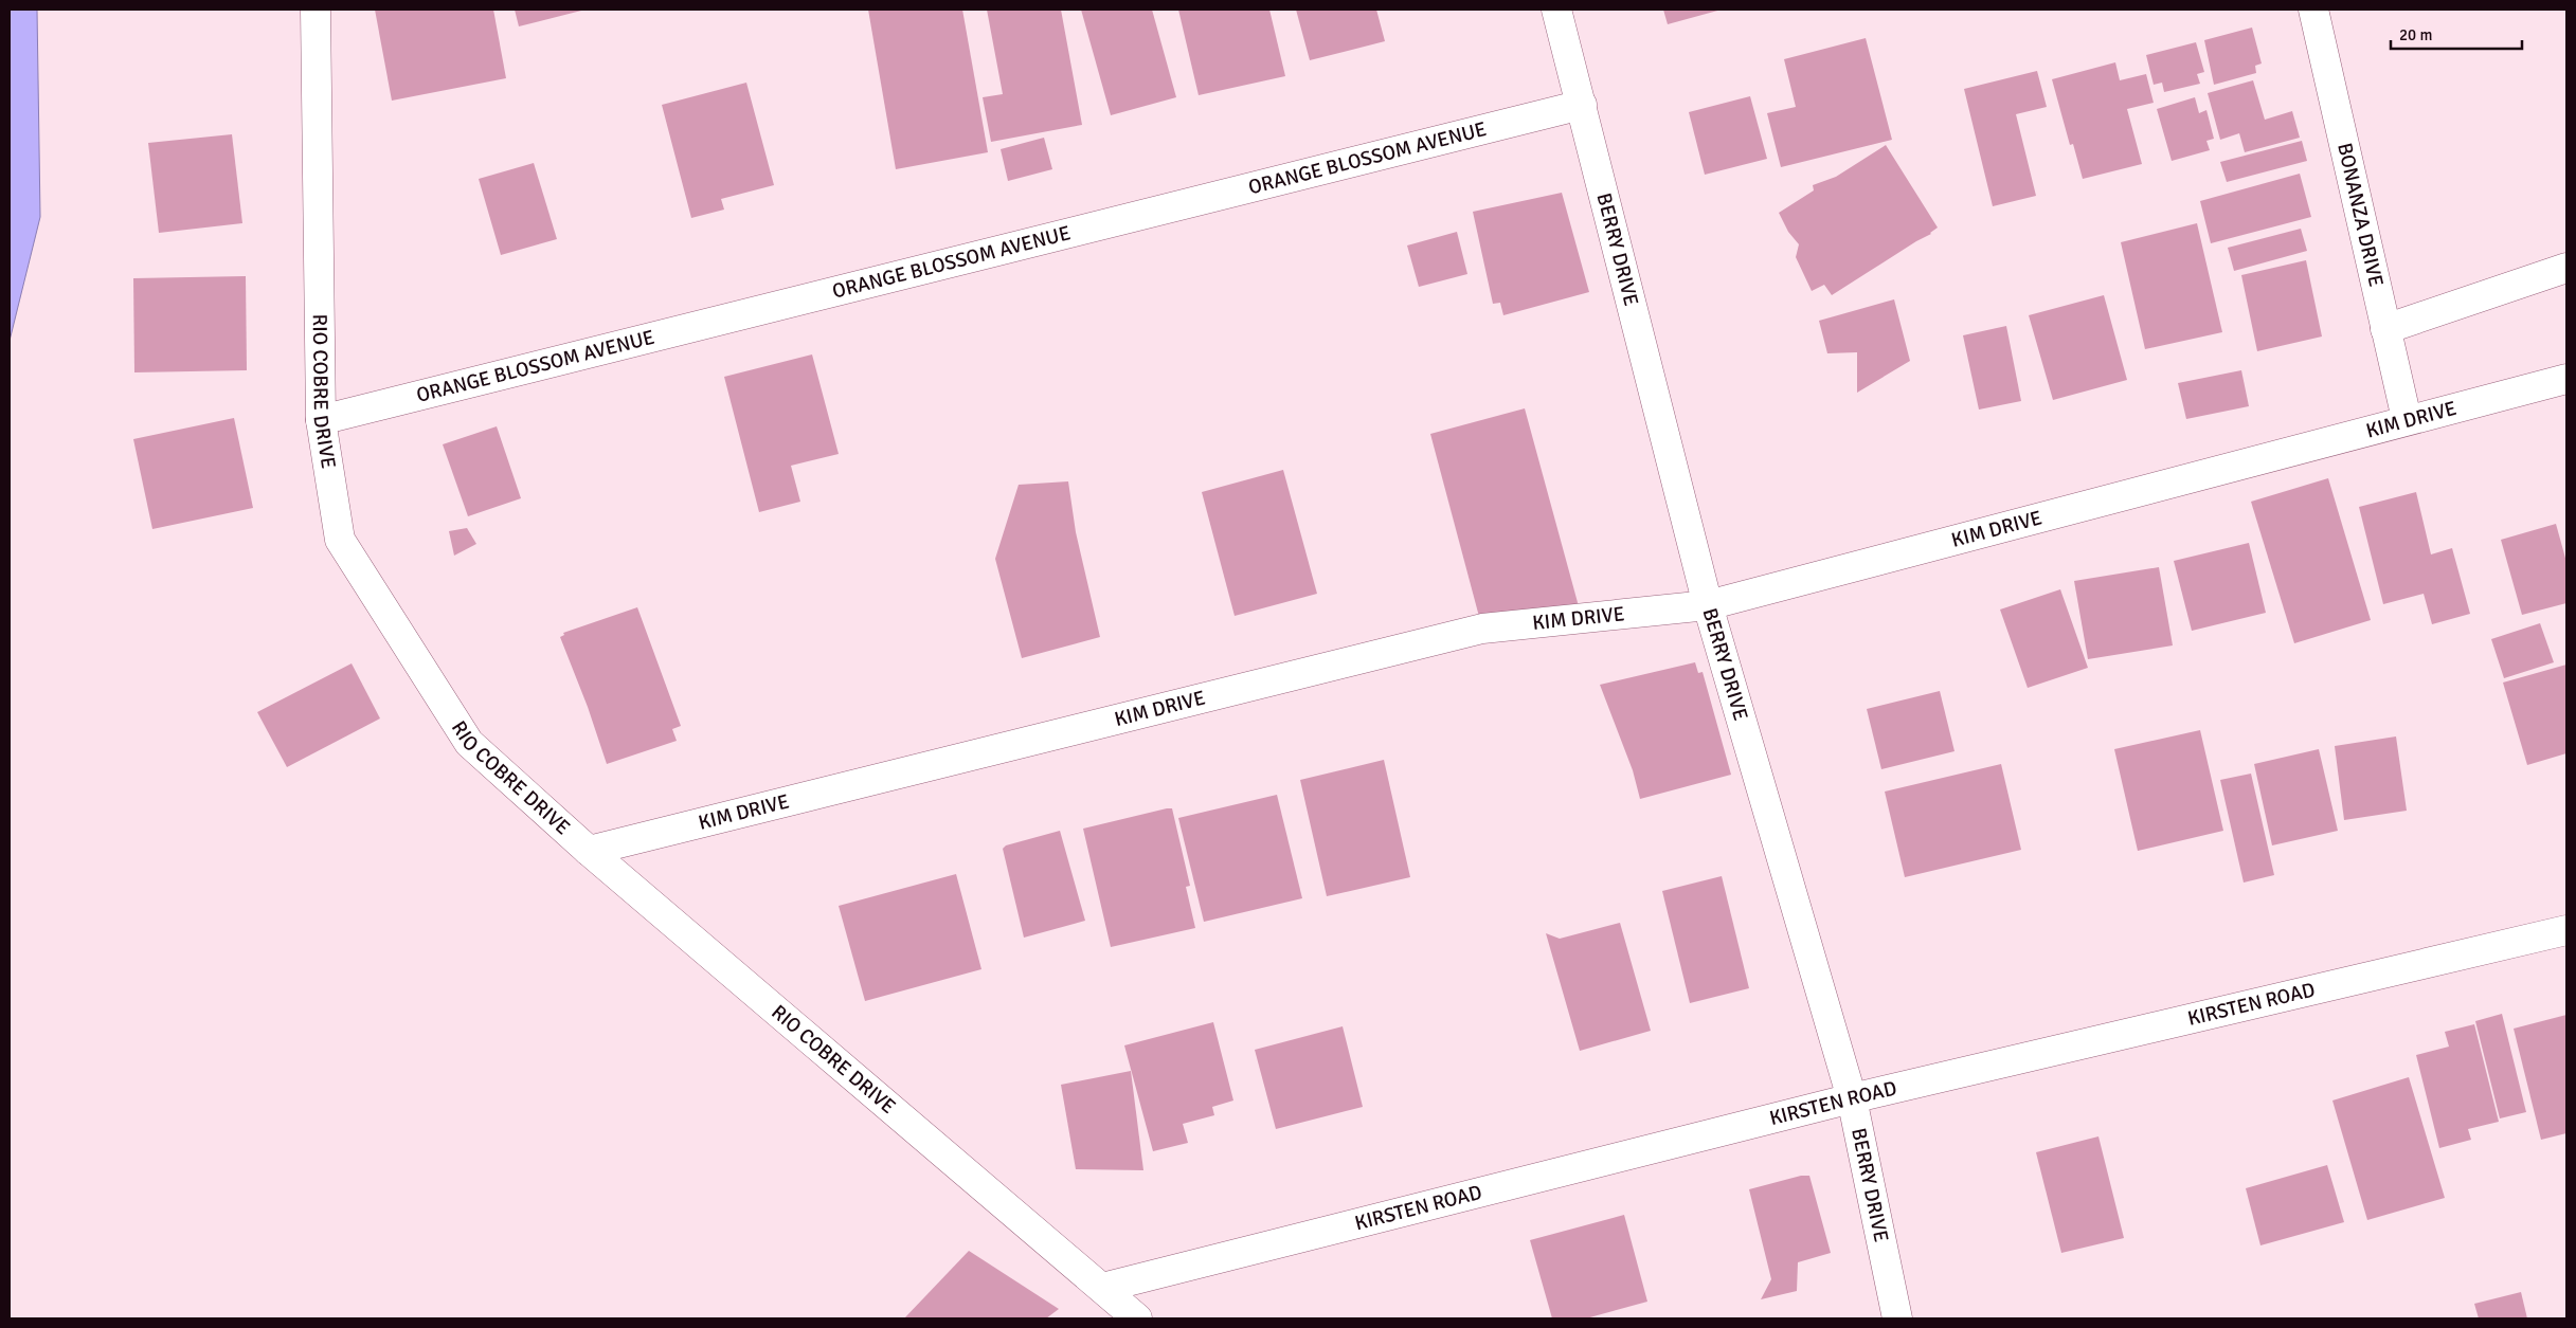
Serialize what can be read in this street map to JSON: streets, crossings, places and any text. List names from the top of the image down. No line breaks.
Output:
{"streets":{"street":["ORANGE BLOSSOM AVENUE","BONANZA DRIVE","BERRY DRIVE","RIO COBRE DRIVE","KIM DRIVE","KIRSTEN ROAD"]},"crossings":[["ORANGE BLOSSOM AVENUE","BERRY DRIVE"],["ORANGE BLOSSOM AVENUE","RIO COBRE DRIVE"],["BONANZA DRIVE","KIM DRIVE"],["BERRY DRIVE","KIM DRIVE"],["BERRY DRIVE","KIRSTEN ROAD"],["RIO COBRE DRIVE","KIM DRIVE"],["RIO COBRE DRIVE","KIRSTEN ROAD"]],"scale_bar":"20 m"}
